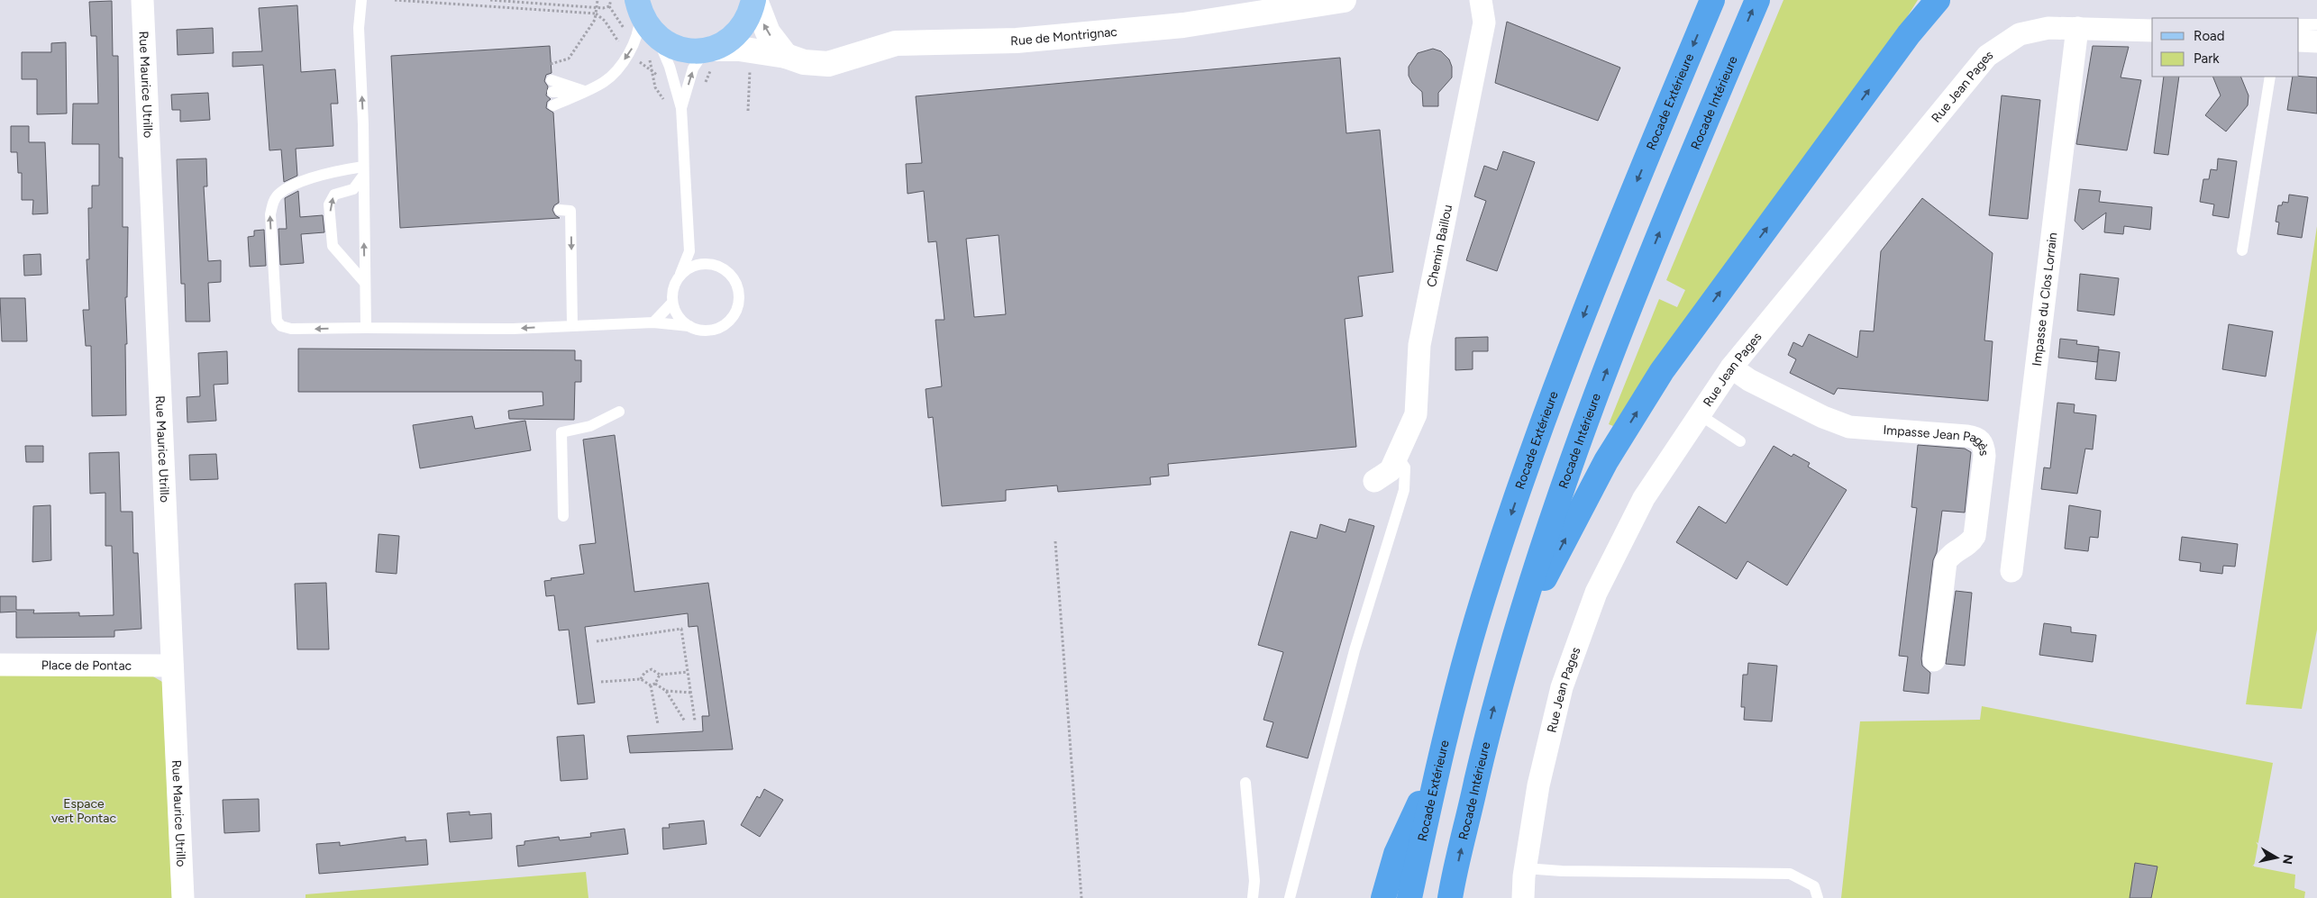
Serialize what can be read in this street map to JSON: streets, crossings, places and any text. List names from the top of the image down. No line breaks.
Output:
{"streets":{"highway":["Rocade Extérieure","Rocade Intérieure"],"main road":["Rue de Montrignac"],"street":["Rue Maurice Utrillo","Rue Jean Pages","Chemin Baillou","Impasse du Clos Lorrain","Impasse Jean Pagès","Place de Pontac"]},"crossings":[["Rue Maurice Utrillo","Place de Pontac"],["Rue Jean Pages","Impasse du Clos Lorrain"],["Rue Jean Pages","Impasse Jean Pagès"]],"parks":["Espace vert Pontac"],"legend":["Road","Park"],"north":"right"}
